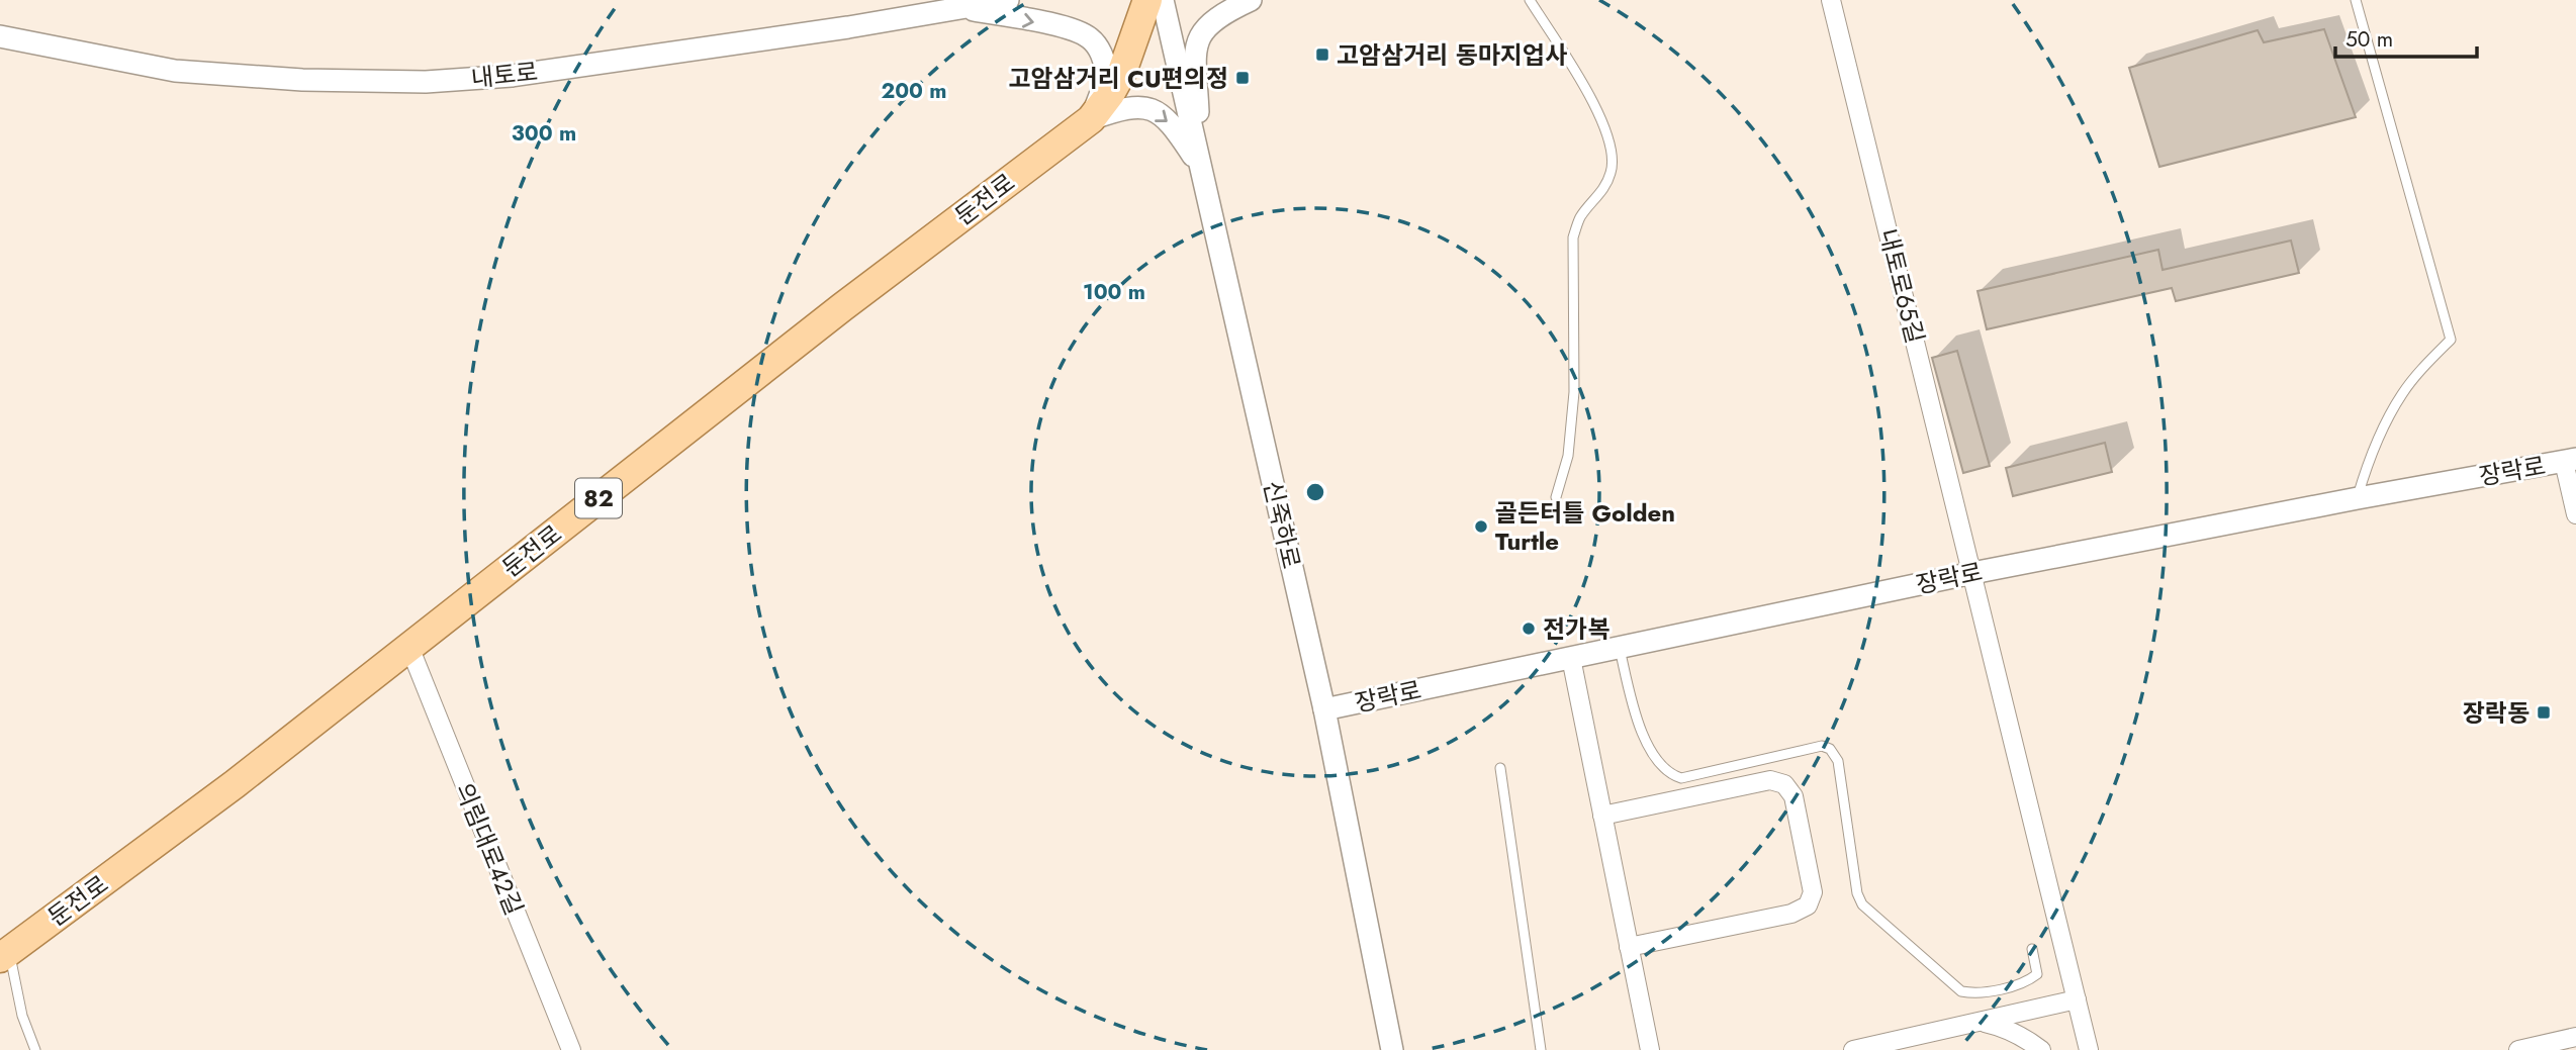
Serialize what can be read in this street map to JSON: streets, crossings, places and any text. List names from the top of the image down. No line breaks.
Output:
{"streets":{"main road":["둔전로","82"],"street":["내토로","내토로65길","장락로","신죽하로","의림대로42길"]},"crossings":[["둔전로","의림대로42길"],["내토로65길","장락로"],["장락로","신죽하로"]],"places":{"transit":["고암삼거리 동마지업사","고암삼거리 CU편의정","장락동"],"other":["골든터틀 Golden Turtle","전가복"]},"scale_bar":"50 m","rings":["200 m","300 m","100 m"]}
